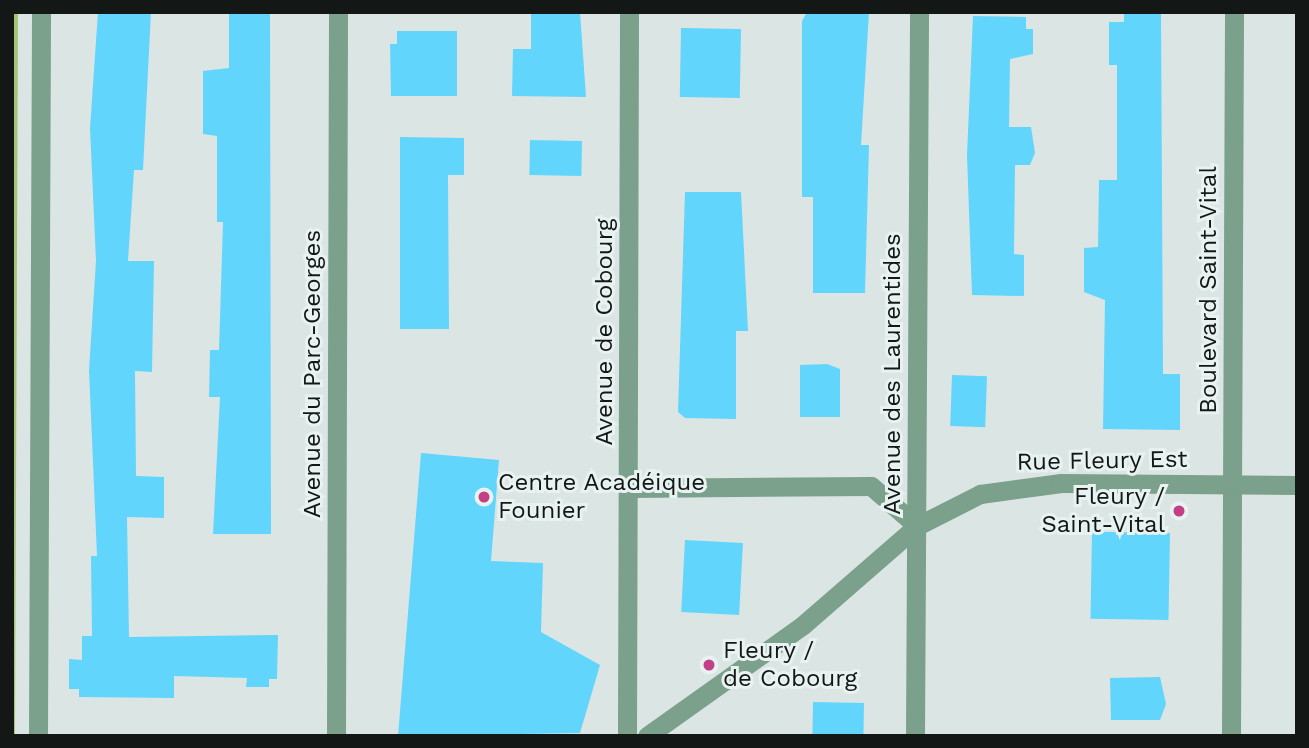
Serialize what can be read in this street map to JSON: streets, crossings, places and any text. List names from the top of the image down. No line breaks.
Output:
{"streets":{"street":["Boulevard Saint-Vital","Avenue de Cobourg","Avenue du Parc-Georges","Avenue des Laurentides","Rue Fleury Est"]},"crossings":[["Boulevard Saint-Vital","Rue Fleury Est"],["Avenue des Laurentides","Rue Fleury Est"]],"places":["Centre Acadéique Founier","Fleury / Saint-Vital","Fleury / de Cobourg"]}
